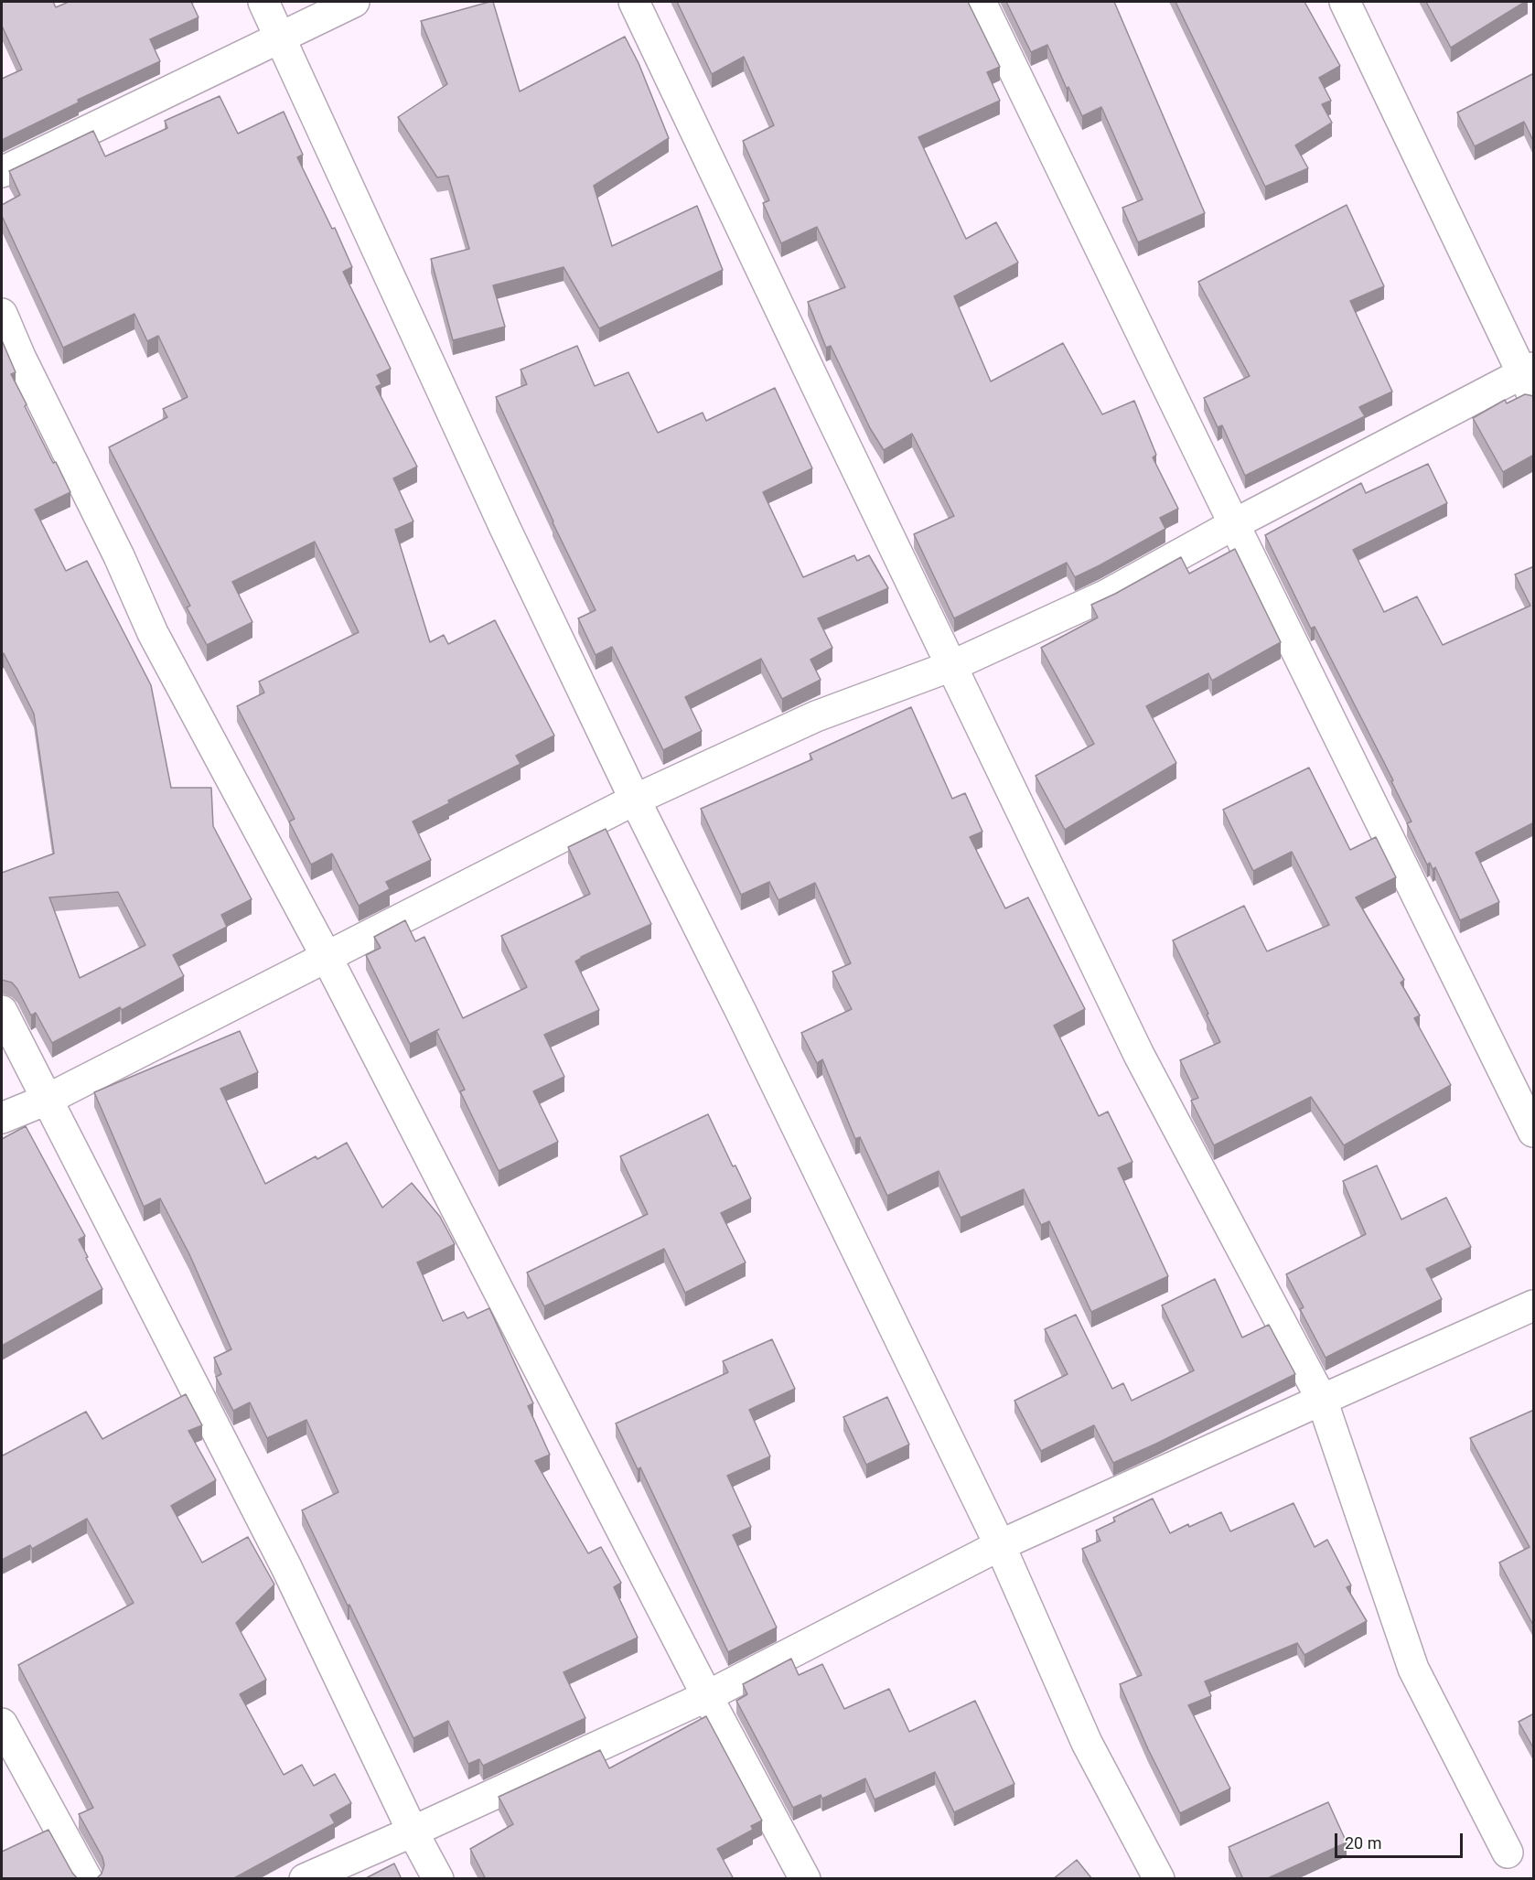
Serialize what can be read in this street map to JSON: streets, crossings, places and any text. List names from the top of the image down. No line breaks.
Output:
{"scale_bar":"20 m"}
